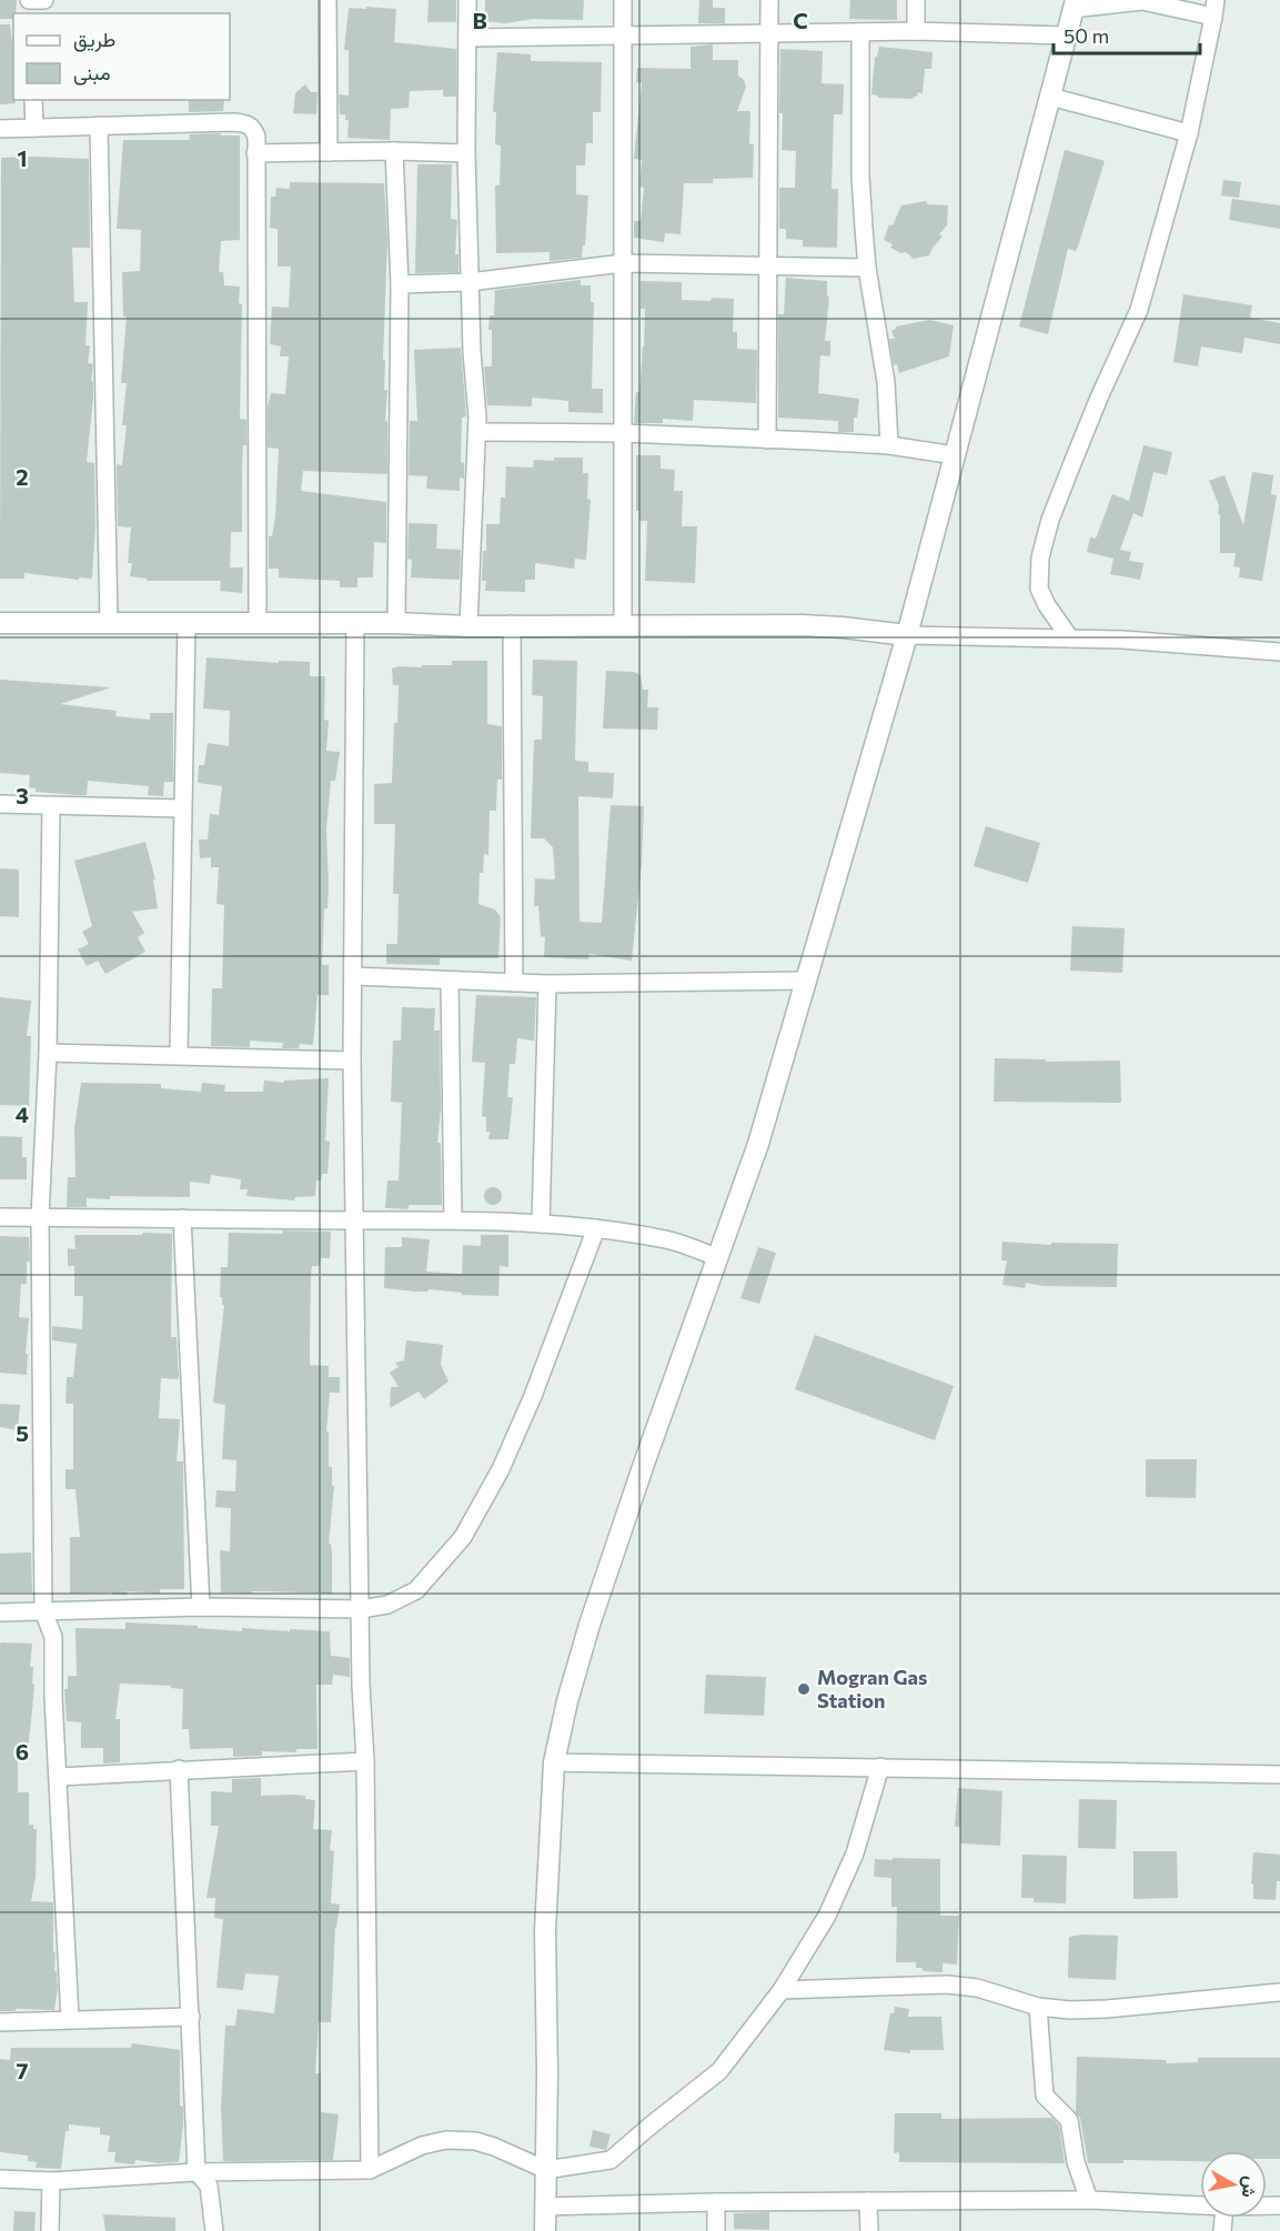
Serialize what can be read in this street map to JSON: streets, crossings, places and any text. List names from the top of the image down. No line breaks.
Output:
{"places":["Mogran Gas Station"],"legend":["طريق","مبنى"],"scale_bar":"50 m","north":"right","grid":{"columns":["B","C"],"rows":["1","2","3","4","5","6","7"]}}
